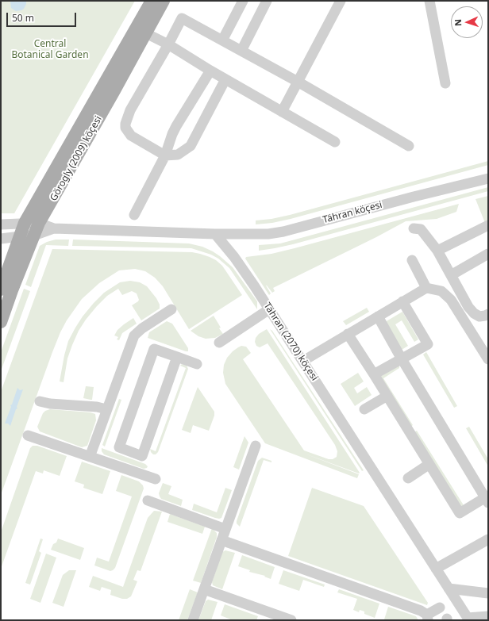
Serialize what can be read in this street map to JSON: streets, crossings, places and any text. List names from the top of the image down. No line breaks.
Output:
{"streets":{"main road":["Görogly (2009) köçesi"],"street":["Tähran köçesi","Tähran (2070) köçesi"]},"crossings":[["Tähran köçesi","Tähran (2070) köçesi"]],"parks":["Central Botanical Garden"],"scale_bar":"50 m","north":"left"}
